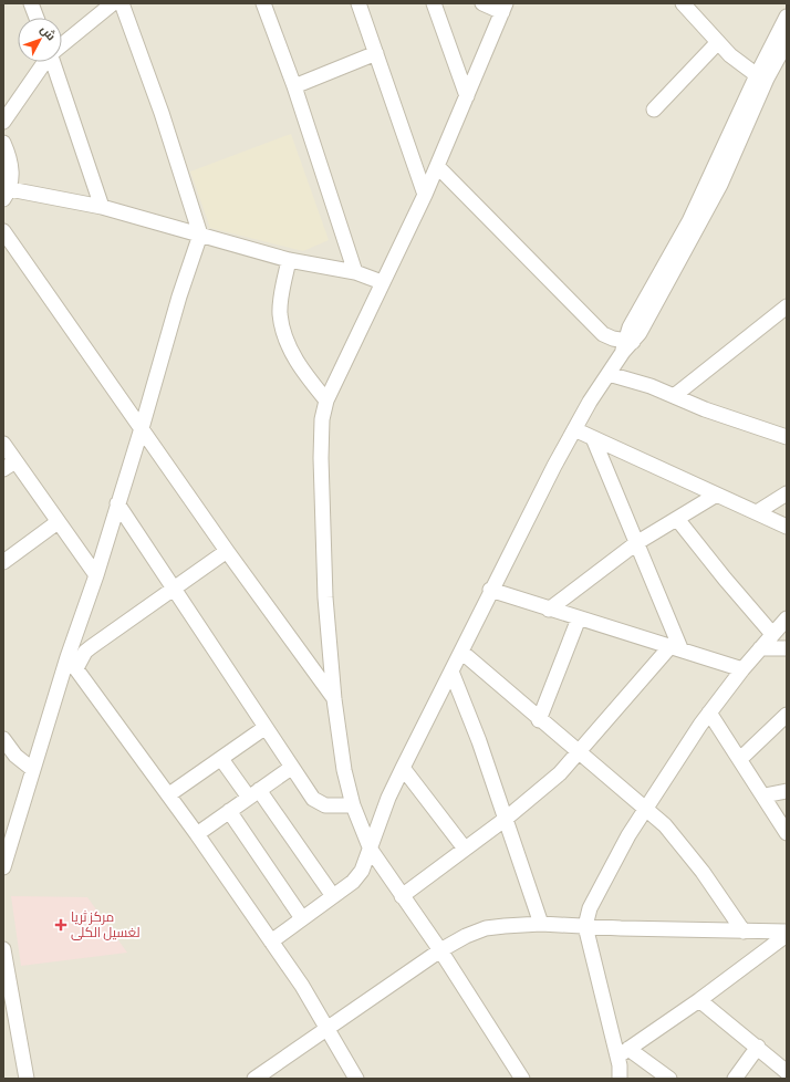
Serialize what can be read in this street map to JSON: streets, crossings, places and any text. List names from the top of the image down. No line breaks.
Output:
{"places":{"health":["مركز ثريا لغسيل الكلى"]},"north":"top right"}
